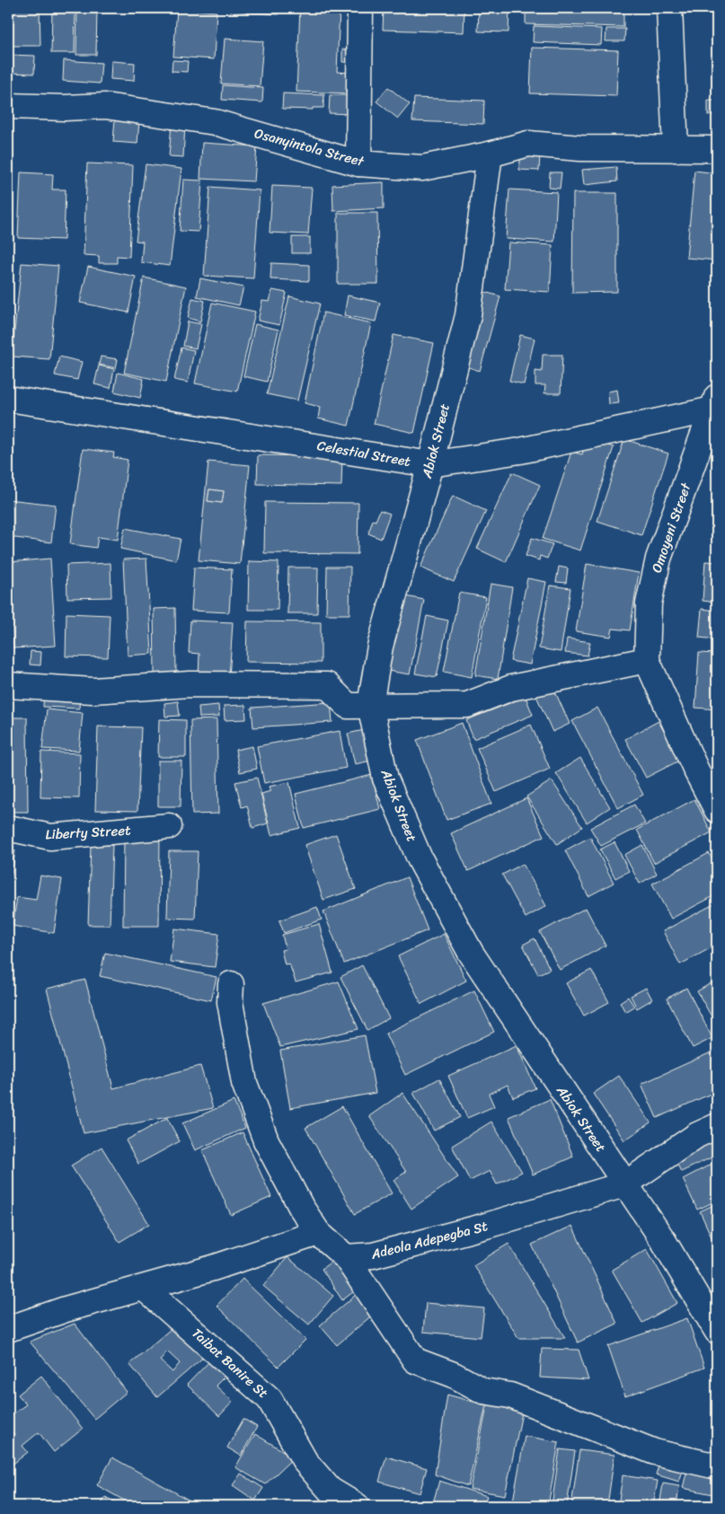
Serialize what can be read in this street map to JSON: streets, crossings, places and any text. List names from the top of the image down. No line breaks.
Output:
{"streets":{"street":["Osanyintola Street","Abiok Street","Celestial Street","Omoyeni Street","Liberty Street","Adeola Adepegba St","Taibat Banire St"]},"crossings":[["Osanyintola Street","Abiok Street"],["Abiok Street","Celestial Street"],["Abiok Street","Adeola Adepegba St"],["Celestial Street","Omoyeni Street"]]}
